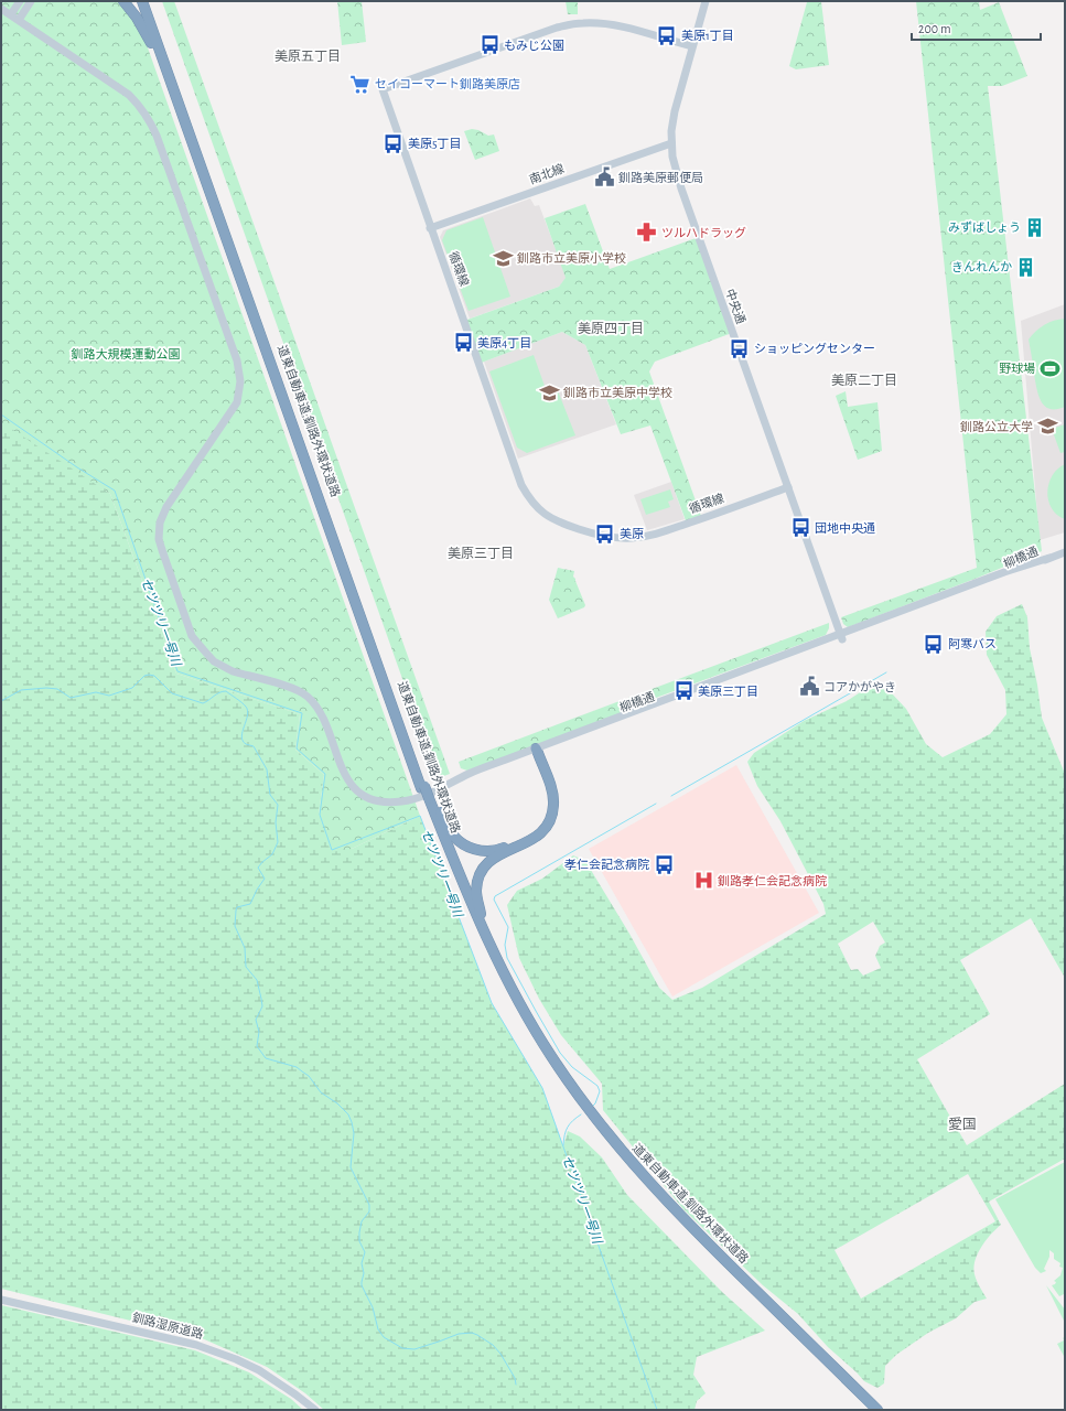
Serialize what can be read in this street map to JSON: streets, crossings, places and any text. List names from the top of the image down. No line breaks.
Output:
{"streets":{"highway":["道東自動車道;釧路外環状道路"],"street":["南北線","循環線","中央通","柳橋通","釧路湿原道路"]},"crossings":[["南北線","循環線"],["南北線","中央通"],["循環線","中央通"],["中央通","柳橋通"]],"districts":["美原五丁目","美原四丁目","美原二丁目","美原三丁目","愛国"],"water":["セツツリ一号川"],"parks":["釧路大規模運動公園"],"places":{"bus stop":["美原1丁目","もみじ公園","美原5丁目","美原4丁目","ショッピングセンター","団地中央通","美原","阿寒バス","美原三丁目","孝仁会記念病院"],"supermarket":["セイコーマート釧路美原店"],"public building":["釧路美原郵便局","コアかがやき"],"building":["みずばしょう","きんれんか"],"pharmacy":["ツルハドラッグ"],"school or university":["釧路市立美原小学校","釧路市立美原中学校","釧路公立大学"],"sports":["野球場"],"hospital":["釧路孝仁会記念病院"]},"scale_bar":"200 m"}
